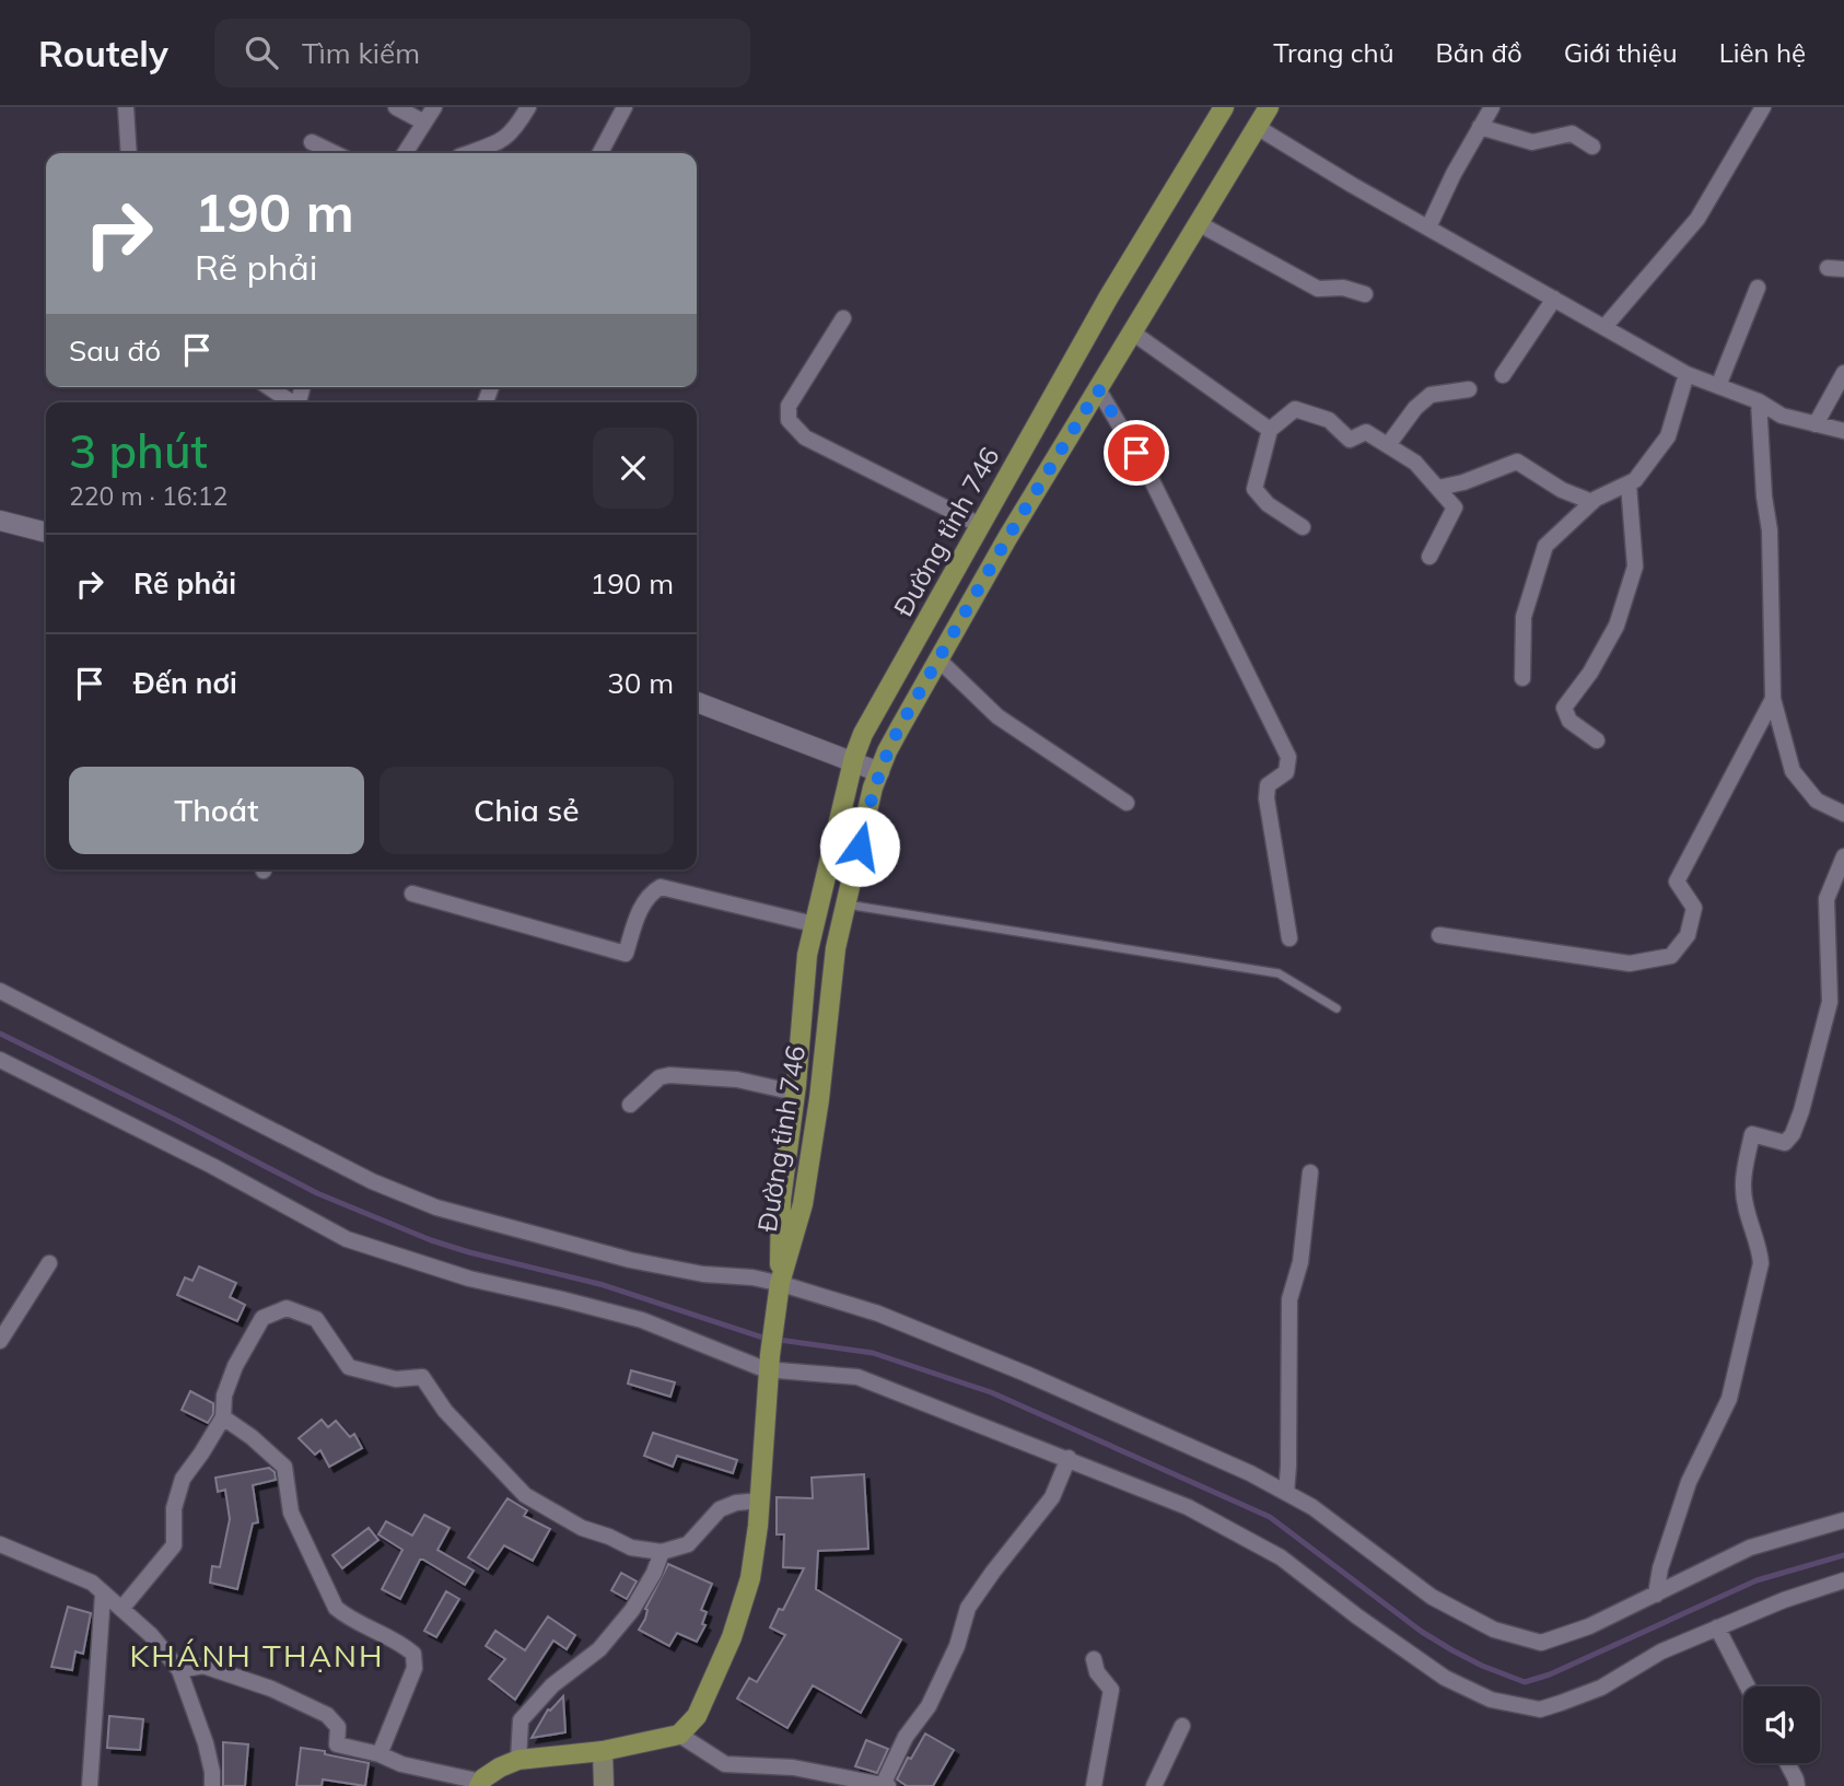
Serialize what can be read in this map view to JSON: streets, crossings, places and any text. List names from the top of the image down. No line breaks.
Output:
{"streets":{"main road":["Đường tỉnh 746"]},"districts":["KHÁNH THẠNH"],"page":{"header":"Routely","search":"Tìm kiếm","nav":["Trang chủ","Bản đồ","Giới thiệu","Liên hệ"],"turn":["190 m","Rẽ phải"],"then":"Sau đó","heading":["3 phút","220 m · 16:12"],"list":[{"name":"Rẽ phải","value":"190 m"},{"name":"Đến nơi","value":"30 m"}],"buttons":["Thoát","Chia sẻ"]}}
